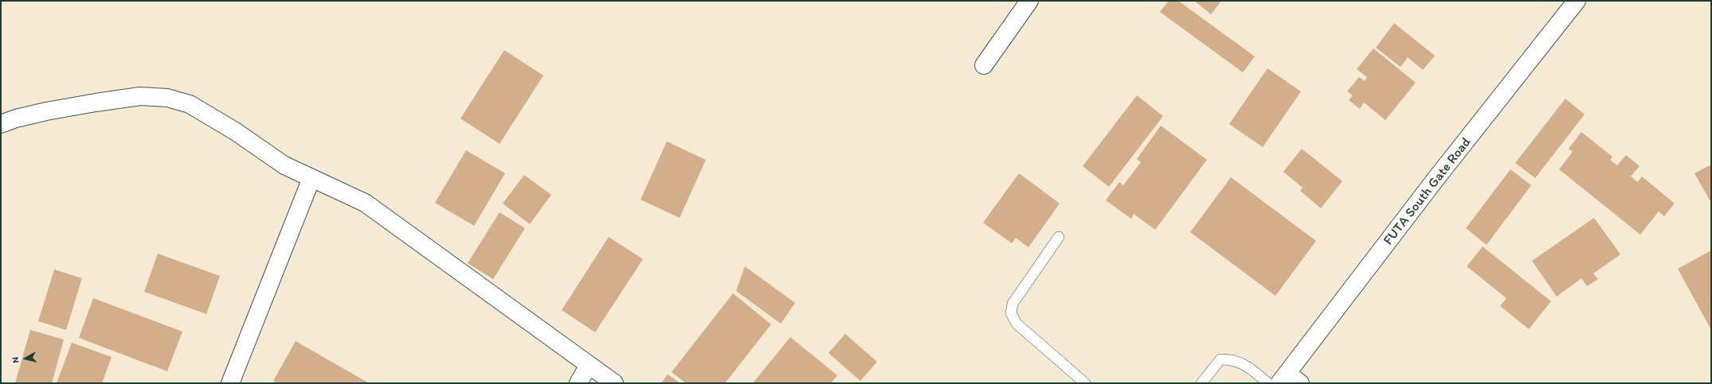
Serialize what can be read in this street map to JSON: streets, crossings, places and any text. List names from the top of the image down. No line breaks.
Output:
{"streets":{"street":["FUTA South Gate Road"]},"north":"left"}
